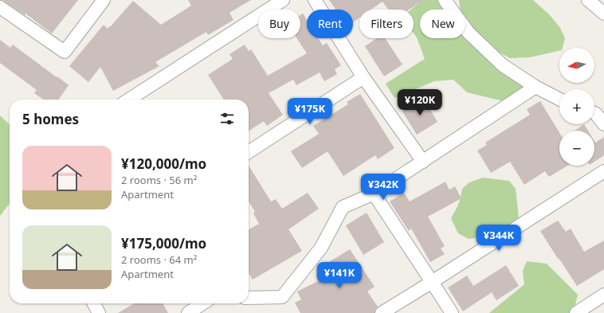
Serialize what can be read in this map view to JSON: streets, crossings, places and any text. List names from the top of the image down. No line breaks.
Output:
{"north":"left","page":{"chip":["Buy","Rent","Filters","New"],"map_buttons":["+","−"],"price":["¥120K","¥175K","¥342K","¥344K","¥141K"],"heading":"5 homes","list":[{"name":"¥120,000/mo","note":"2 rooms · 56 m² · Apartment"},{"name":"¥175,000/mo","note":"2 rooms · 64 m² · Apartment"}]}}
